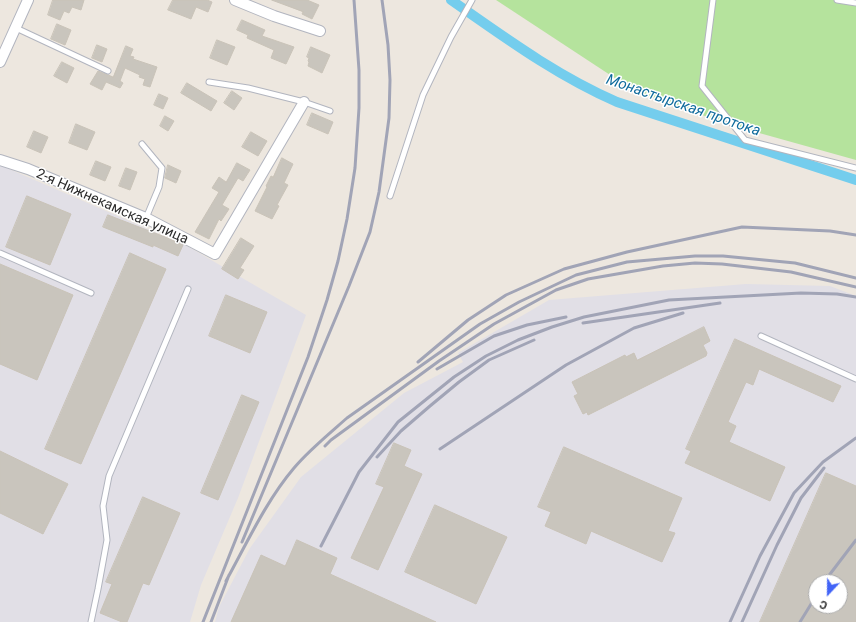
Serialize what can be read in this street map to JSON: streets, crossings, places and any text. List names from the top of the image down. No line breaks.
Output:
{"streets":{"street":["2-я Нижнекамская улица"]},"water":["Монастырская протока"],"north":"bottom"}
